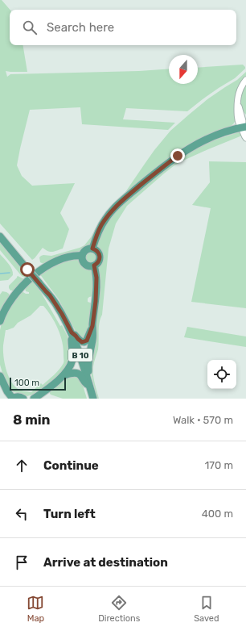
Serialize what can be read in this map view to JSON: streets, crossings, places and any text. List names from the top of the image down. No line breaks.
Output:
{"streets":{"main road":["B 10"]},"scale_bar":"100 m","north":"bottom","page":{"search":"Search here","scale":"100 m","heading":["8 min","Walk · 570 m"],"list":[["Continue","170 m"],["Turn left","400 m"],"Arrive at destination"],"nav":["Map","Directions","Saved"]}}
